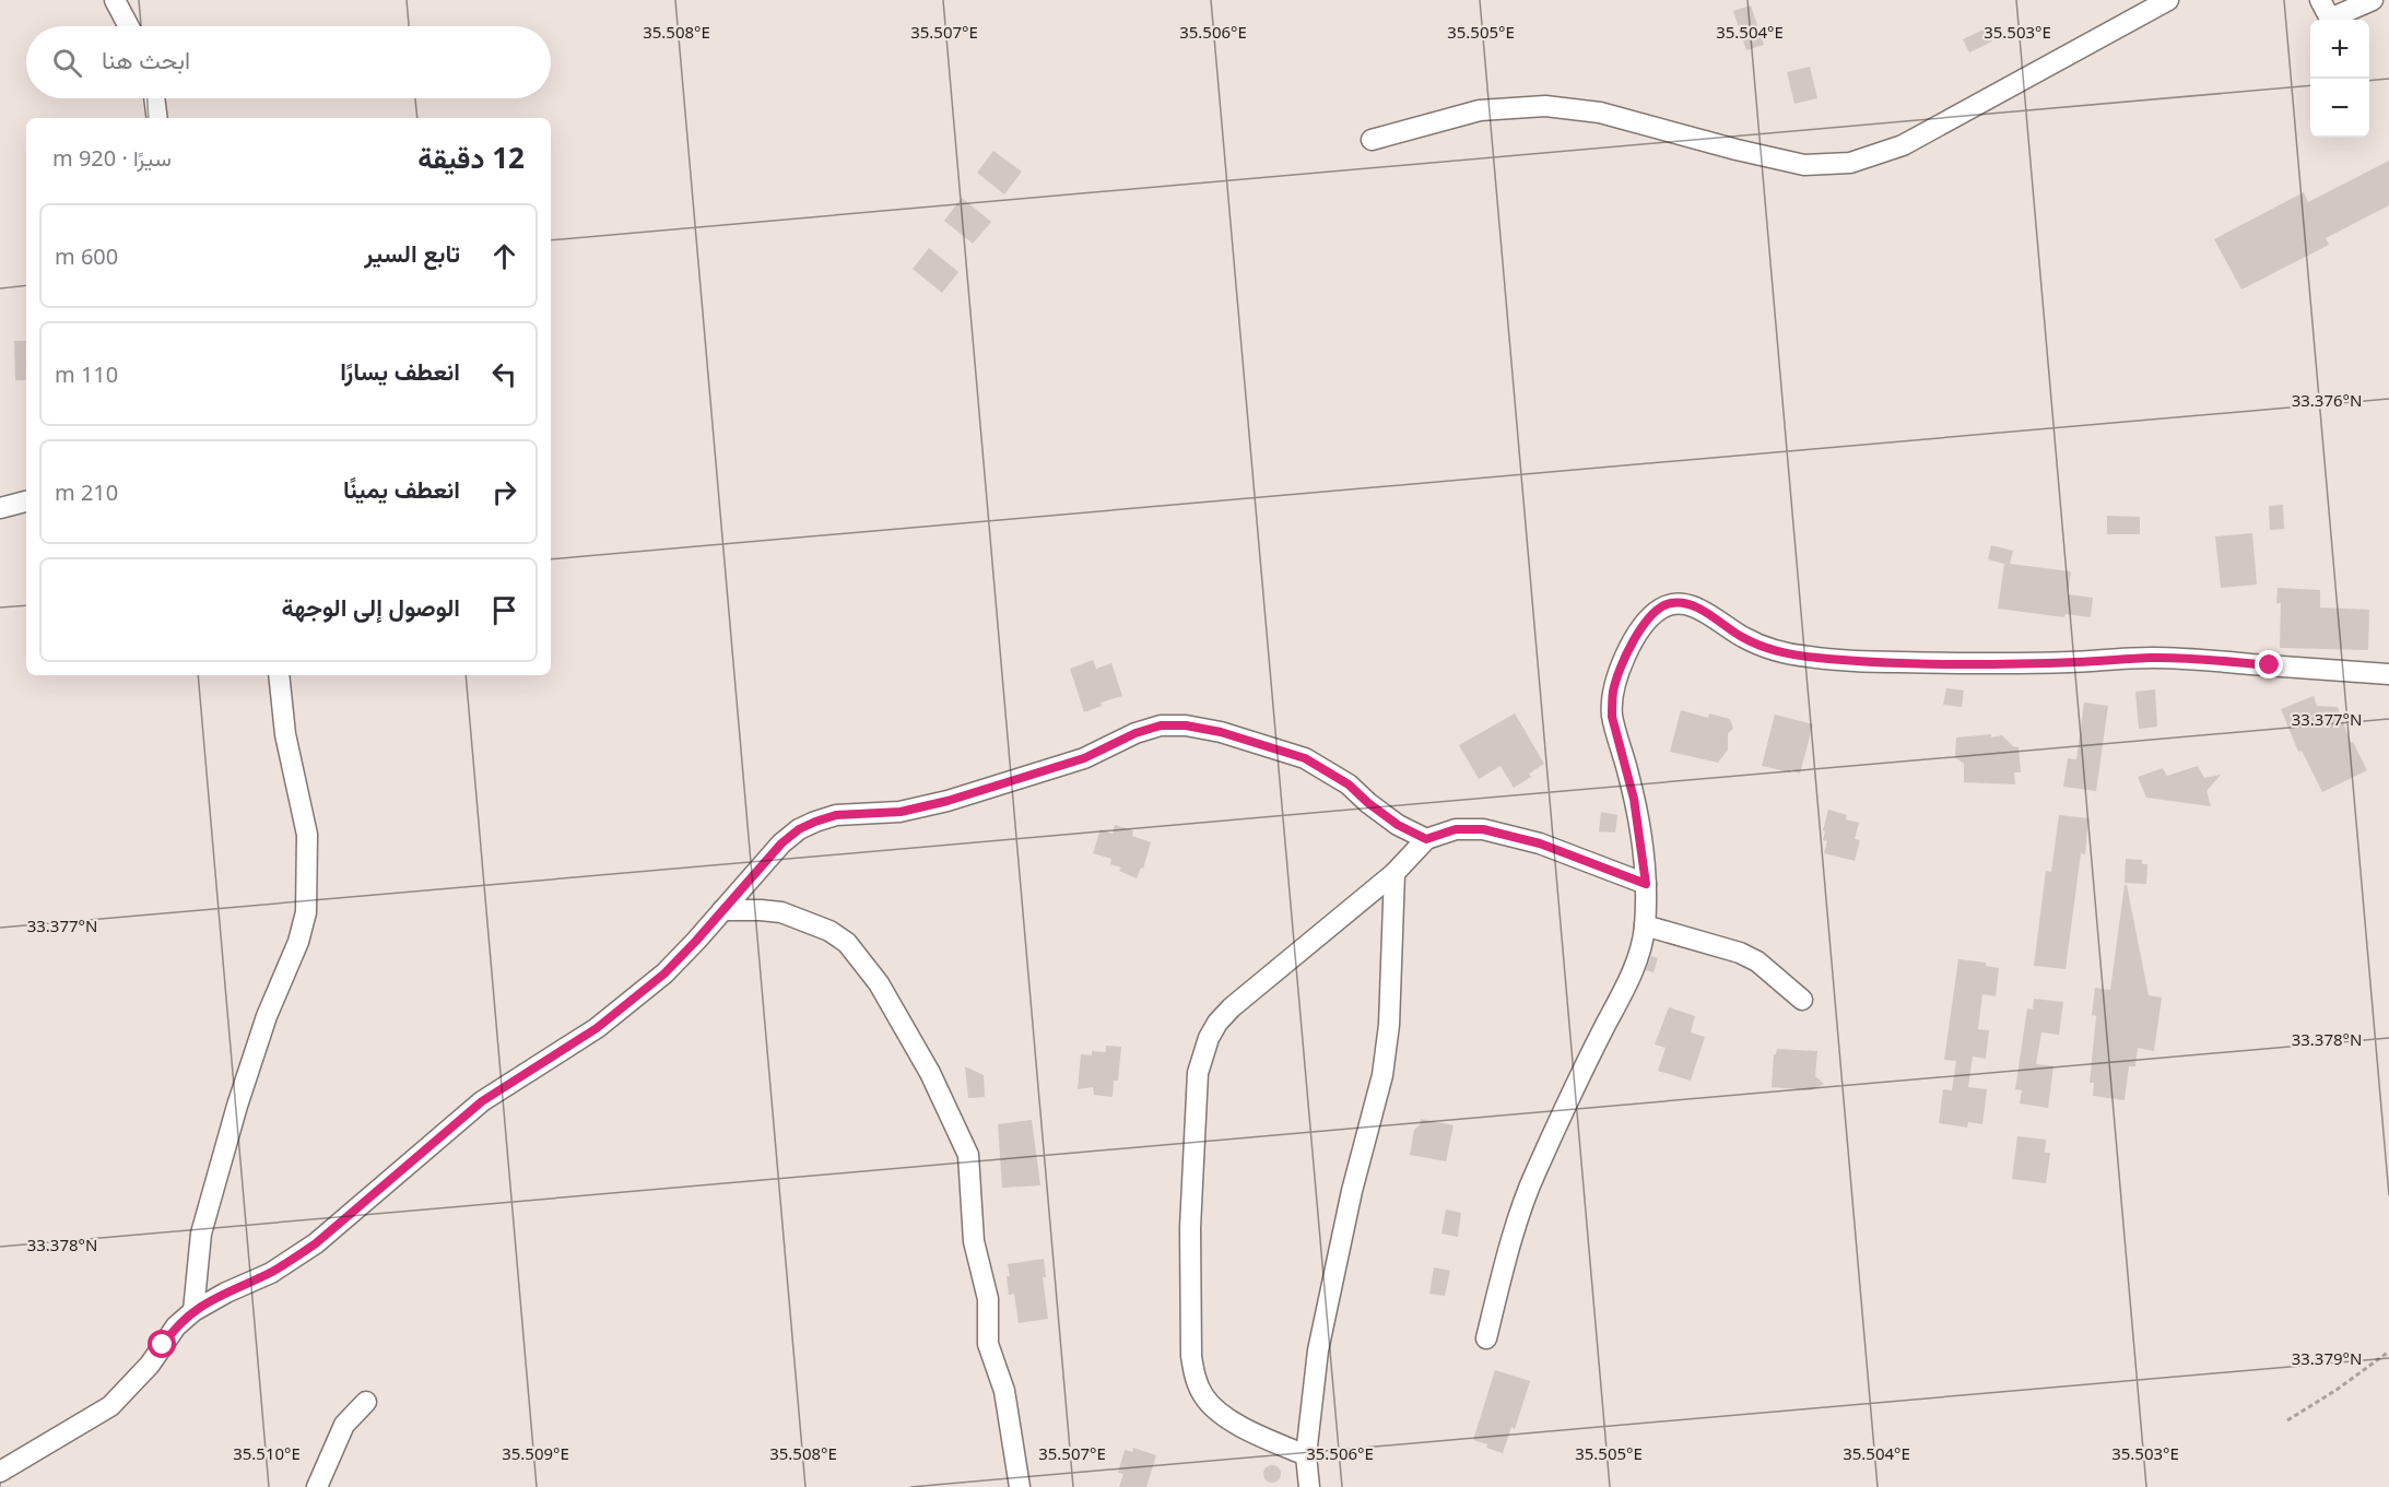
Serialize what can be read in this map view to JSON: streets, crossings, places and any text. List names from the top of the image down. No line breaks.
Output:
{"page":{"map_buttons":["+","−"],"search":"ابحث هنا","heading":["12 دقيقة","سيرًا · 920 m"],"list":[["تابع السير","600 m"],["انعطف يسارًا","110 m"],["انعطف يمينًا","210 m"],"الوصول إلى الوجهة"]},"coordinates":["35.508°E","35.507°E","35.506°E","35.505°E","35.504°E","35.503°E","33.376°N","33.377°N","33.378°N","33.379°N","35.510°E","35.509°E"]}
